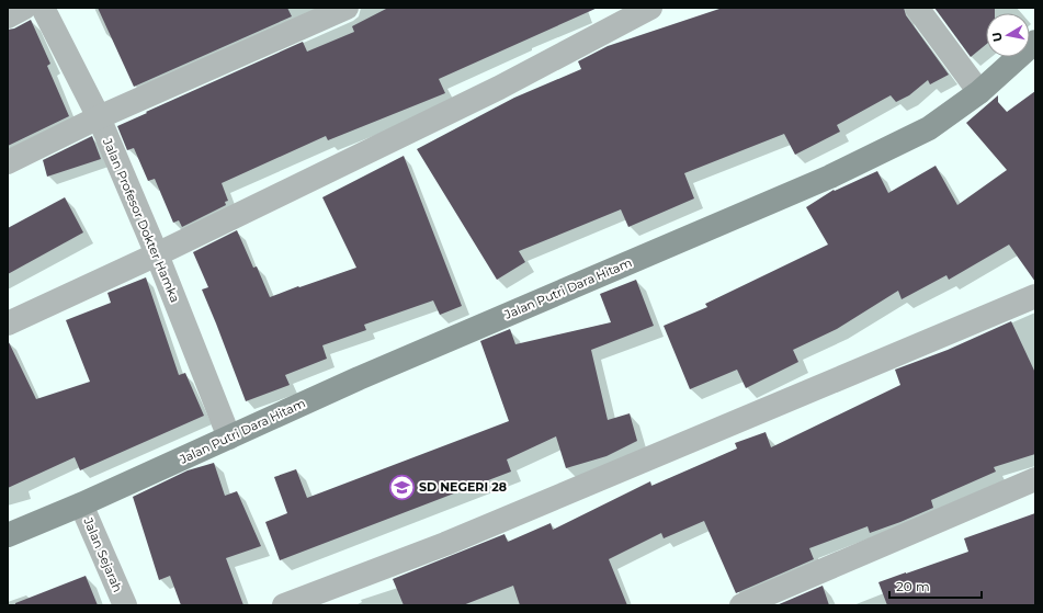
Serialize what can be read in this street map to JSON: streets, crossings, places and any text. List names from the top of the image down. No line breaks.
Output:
{"streets":{"street":["Jalan Profesor Dokter Hamka","Jalan Putri Dara Hitam","Jalan Sejarah"]},"crossings":[["Jalan Profesor Dokter Hamka","Jalan Putri Dara Hitam"],["Jalan Putri Dara Hitam","Jalan Sejarah"]],"places":{"school or university":["SD NEGERI 28"]},"scale_bar":"20 m","north":"left"}
